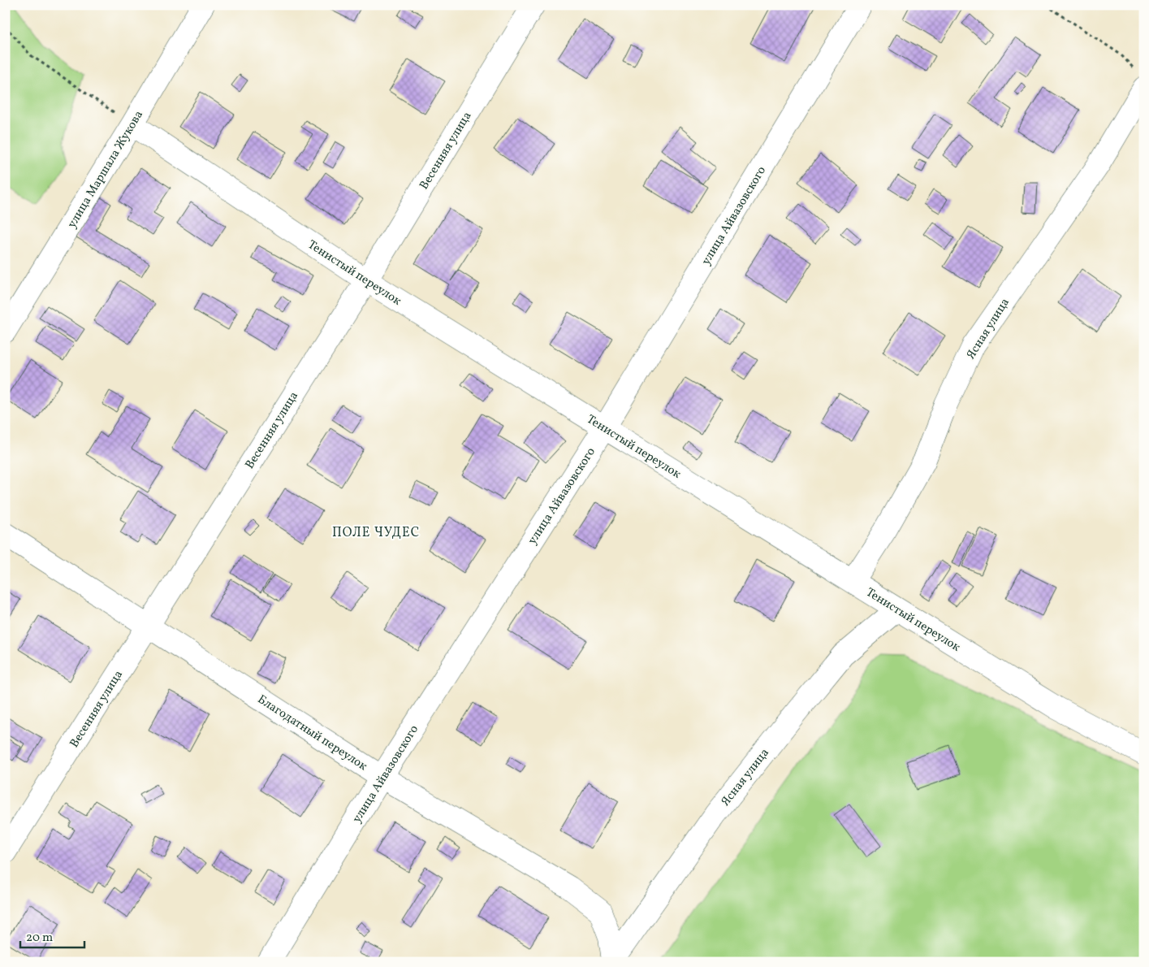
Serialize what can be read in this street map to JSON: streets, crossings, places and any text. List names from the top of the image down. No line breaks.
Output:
{"streets":{"street":["Весенняя улица","улица Маршала Жукова","улица Айвазовского","Тенистый переулок","Ясная улица","Благодатный переулок"]},"crossings":[["Весенняя улица","Тенистый переулок"],["Весенняя улица","Благодатный переулок"],["улица Маршала Жукова","Тенистый переулок"],["улица Айвазовского","Тенистый переулок"],["улица Айвазовского","Благодатный переулок"],["Тенистый переулок","Ясная улица"],["Ясная улица","Благодатный переулок"]],"districts":["ПОЛЕ ЧУДЕС"],"scale_bar":"20 m"}
